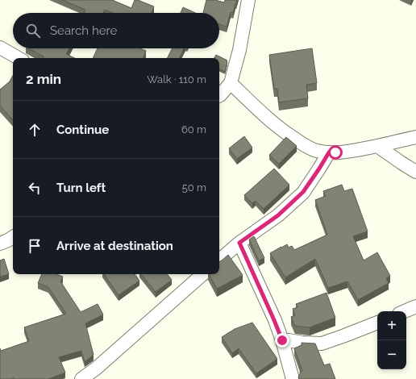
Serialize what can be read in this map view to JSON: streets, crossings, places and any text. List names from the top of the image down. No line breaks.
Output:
{"page":{"search":"Search here","heading":["2 min","Walk · 110 m"],"list":[["Continue","60 m"],["Turn left","50 m"],"Arrive at destination"],"map_buttons":["+","−"]}}
